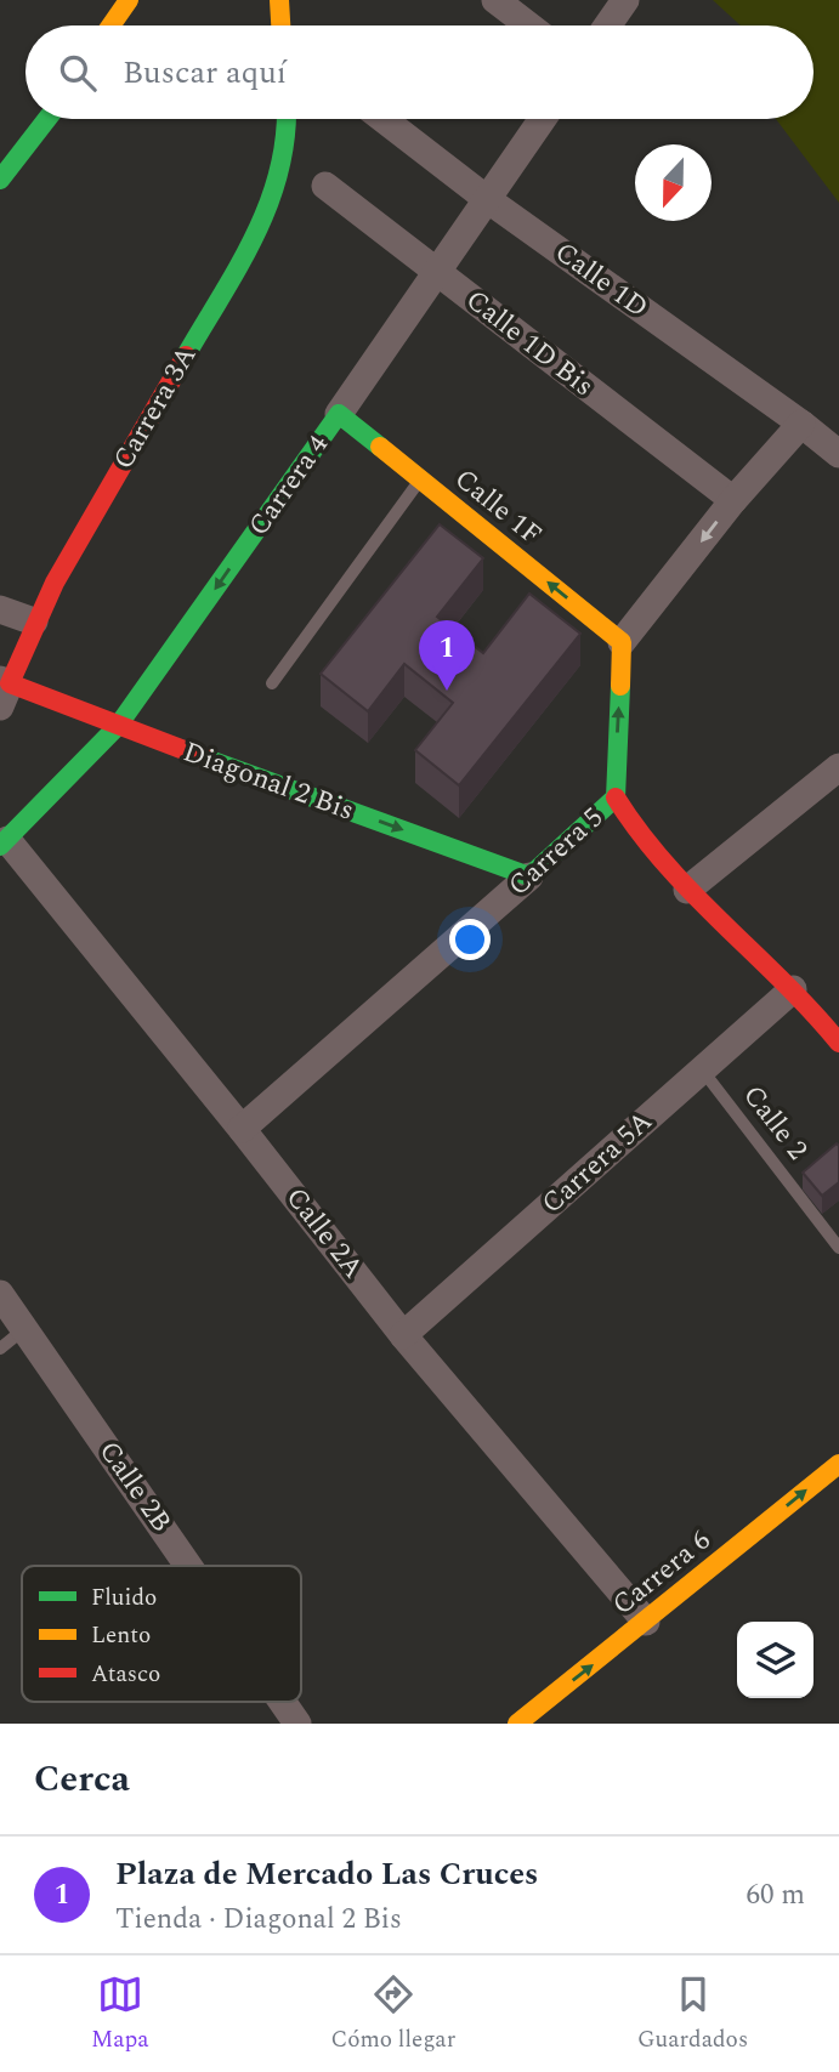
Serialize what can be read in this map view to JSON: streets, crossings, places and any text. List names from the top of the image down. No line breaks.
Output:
{"streets":{"street":["Calle 1D","Calle 1D Bis","Carrera 3A","Carrera 4","Calle 1F","Diagonal 2 Bis","Carrera 5","Carrera 5A","Calle 2A","Calle 2B","Carrera 6"],"lane":["Calle 2"]},"crossings":[["Calle 1D","Carrera 4"],["Calle 1D Bis","Carrera 4"],["Carrera 3A","Diagonal 2 Bis"],["Carrera 4","Calle 1F"],["Carrera 4","Diagonal 2 Bis"],["Carrera 4","Calle 2A"],["Calle 1F","Carrera 5"],["Diagonal 2 Bis","Carrera 5"],["Carrera 5","Calle 2A"],["Calle 2","Carrera 5A"],["Carrera 5A","Calle 2A"],["Calle 2A","Carrera 6"]],"one_way":["Carrera 4","Calle 1F","Diagonal 2 Bis","Carrera 6"],"legend":["Fluido","Lento","Atasco"],"north":"bottom","page":{"search":"Buscar aquí","pins":"1","heading":"Cerca","list":[{"mark":"1","name":"Plaza de Mercado Las Cruces","note":"Tienda · Diagonal 2 Bis","value":"60 m"}],"nav":["Mapa","Cómo llegar","Guardados"]}}
